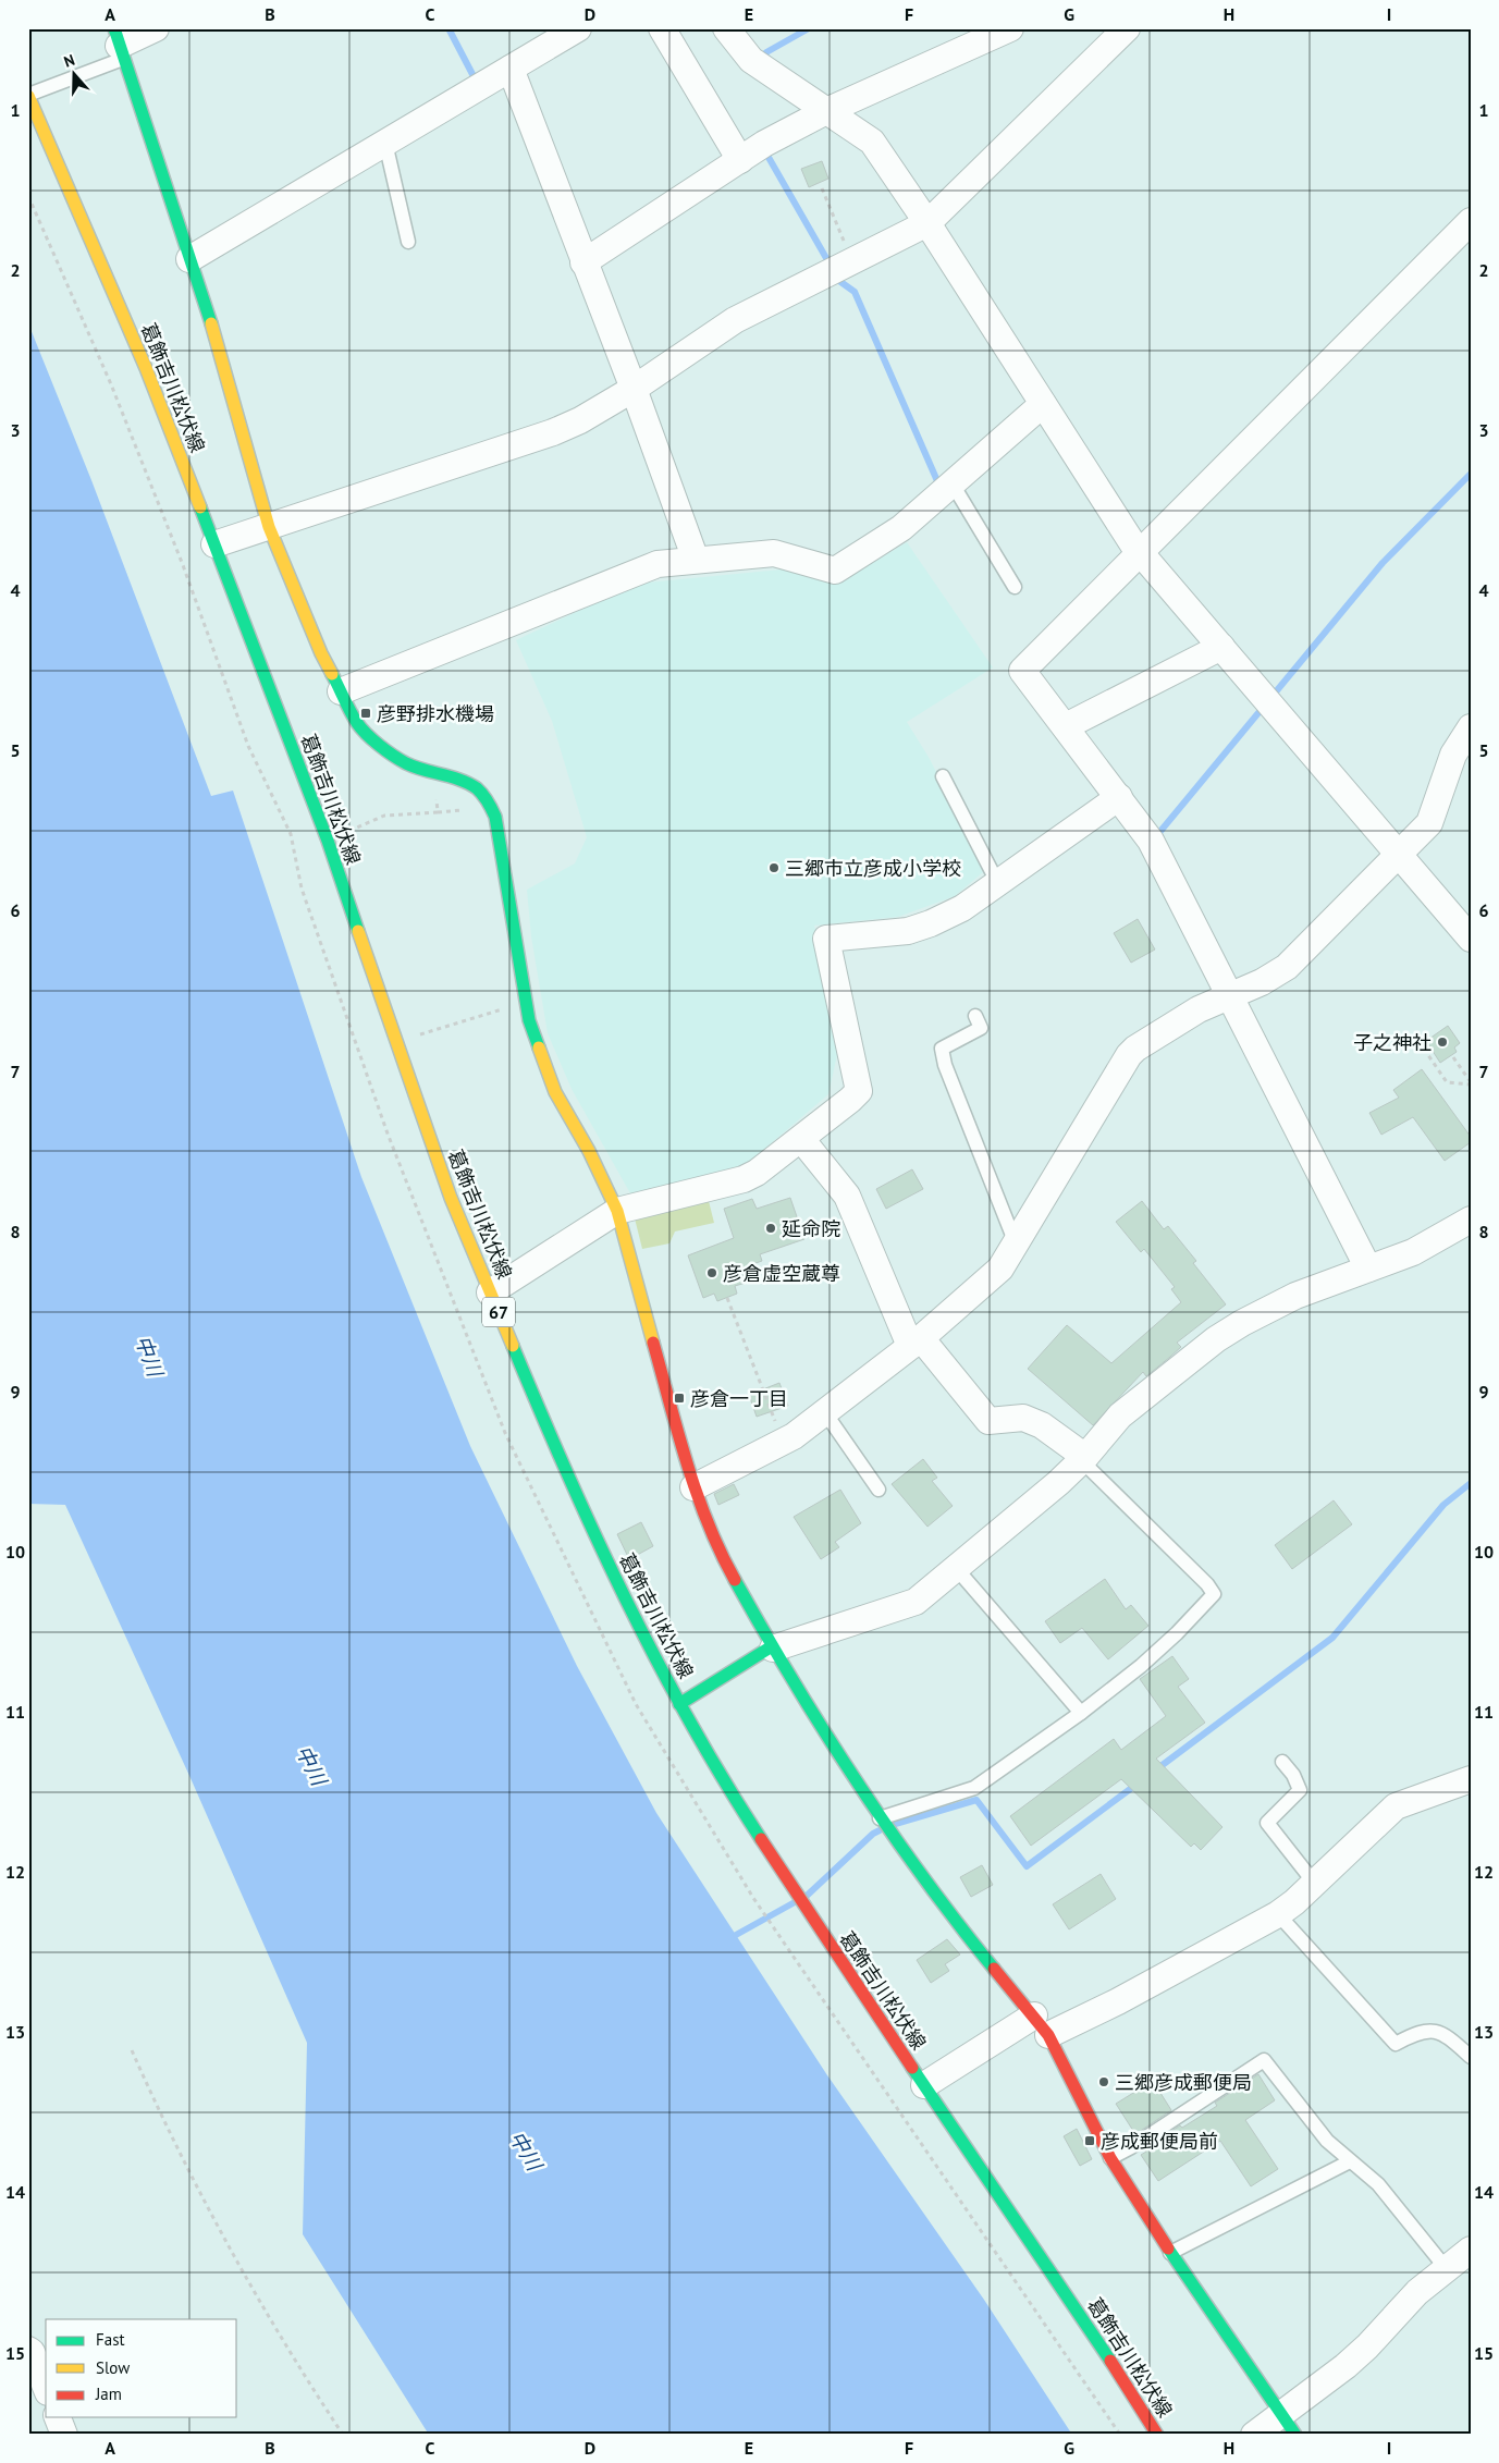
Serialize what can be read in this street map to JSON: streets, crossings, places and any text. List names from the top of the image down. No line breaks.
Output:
{"streets":{"street":["葛飾吉川松伏線","67"]},"water":["中川"],"places":{"transit":["彦野排水機場","彦倉一丁目","彦成郵便局前"],"other":["三郷市立彦成小学校","子之神社","延命院","彦倉虚空蔵尊","三郷彦成郵便局"]},"legend":["Fast","Slow","Jam"],"north":"top","grid":{"columns":["A","B","C","D","E","F","G","H","I"],"rows":["1","2","3","4","5","6","7","8","9","10","11","12","13","14","15"]}}
